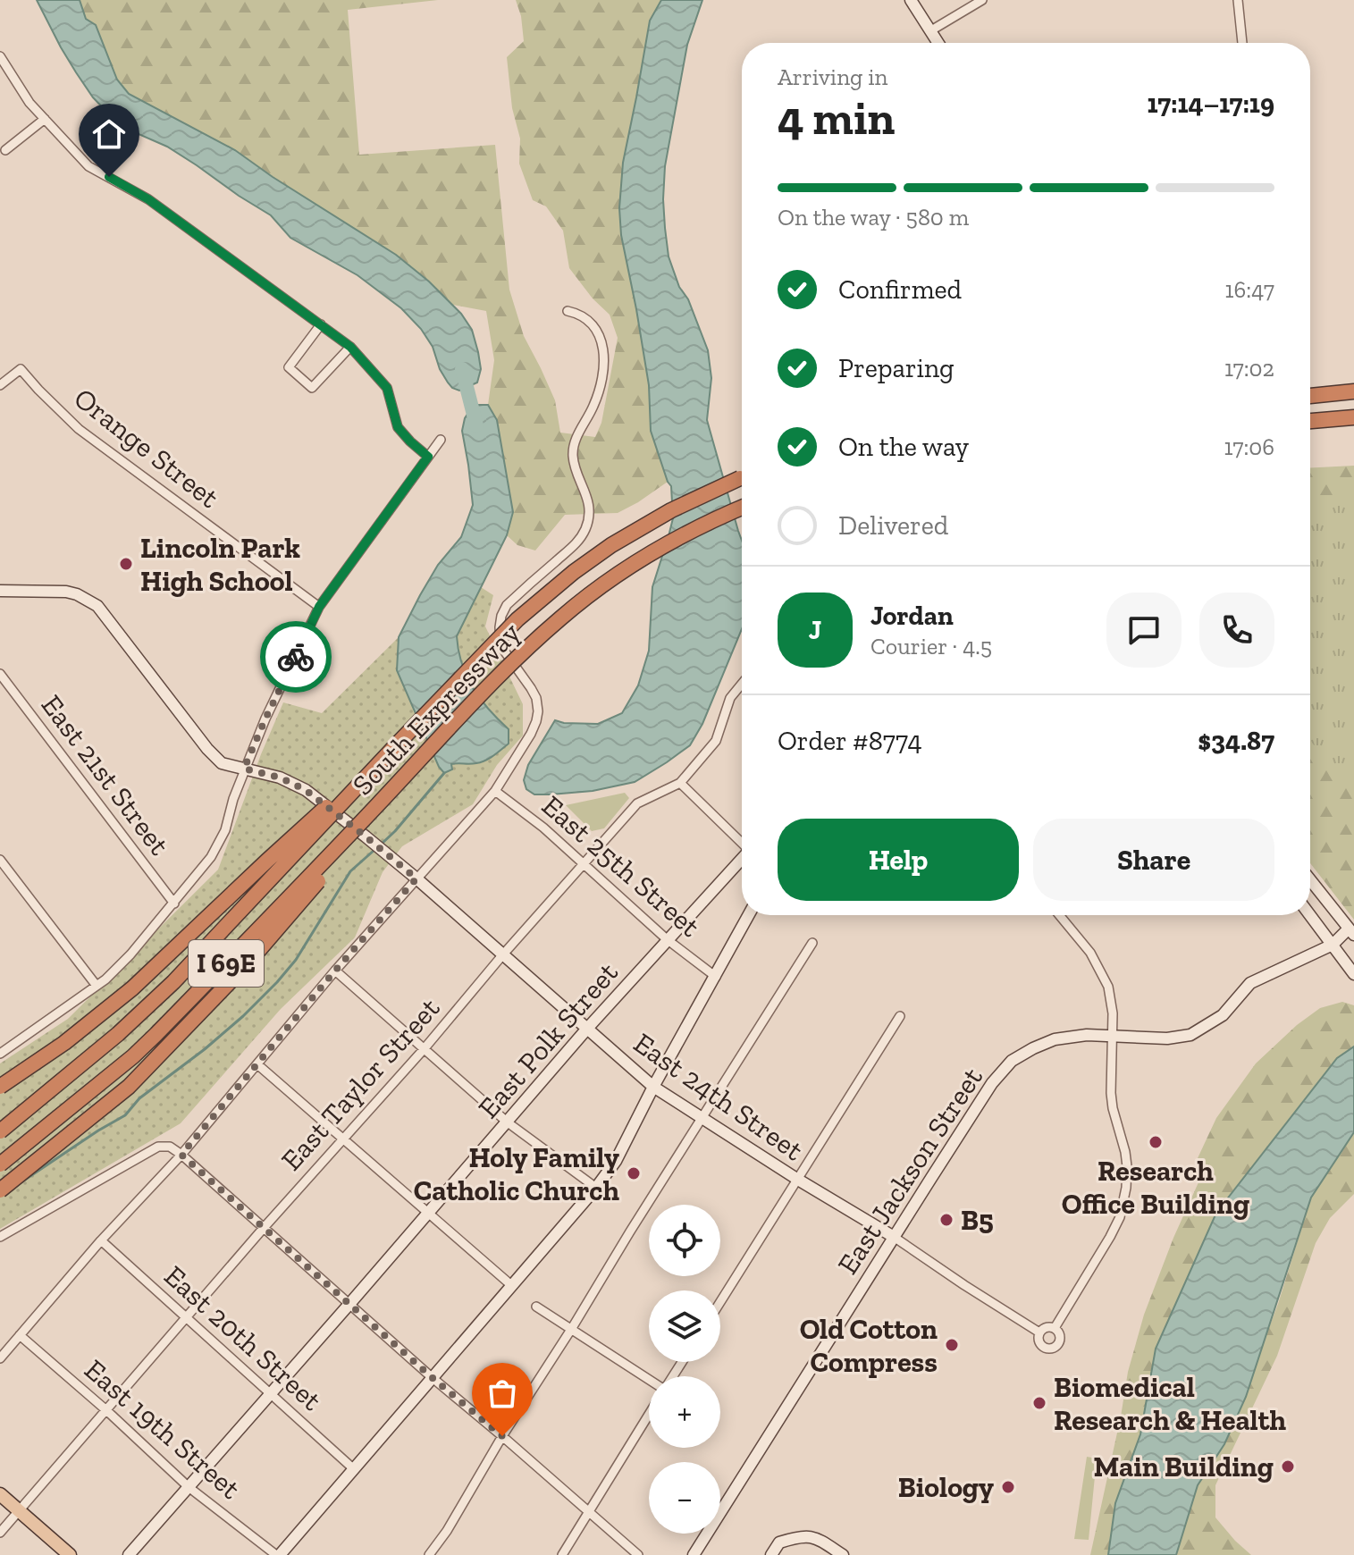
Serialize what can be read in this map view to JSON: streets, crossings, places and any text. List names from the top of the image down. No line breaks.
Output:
{"streets":{"highway":["South Expressway","I 69E"],"street":["Orange Street","East 21st Street","East 25th Street","East Polk Street","East Taylor Street","East 24th Street","East Jackson Street","East 20th Street","East 19th Street"]},"crossings":[["East 25th Street","East Polk Street"],["East 25th Street","East Taylor Street"],["East Polk Street","East 24th Street"],["East Polk Street","East 20th Street"],["East Polk Street","East 19th Street"],["East Taylor Street","East 24th Street"],["East Taylor Street","East 20th Street"],["East Taylor Street","East 19th Street"],["East 24th Street","East Jackson Street"]],"places":["Lincoln Park High School","Research Office Building","Holy Family Catholic Church","B5","Old Cotton Compress","Biomedical Research & Health","Main Building","Biology"],"page":{"heading":["4 min","Arriving in","17:14–17:19"],"panel":["Jordan","Courier · 4.5","Order #8774","$34.87"],"bar":"On the way · 580 m","list":[["Confirmed","16:47"],["Preparing","17:02"],["On the way","17:06"],"Delivered"],"round":"J","buttons":["Help","Share"],"map_buttons":["+","−"]}}
